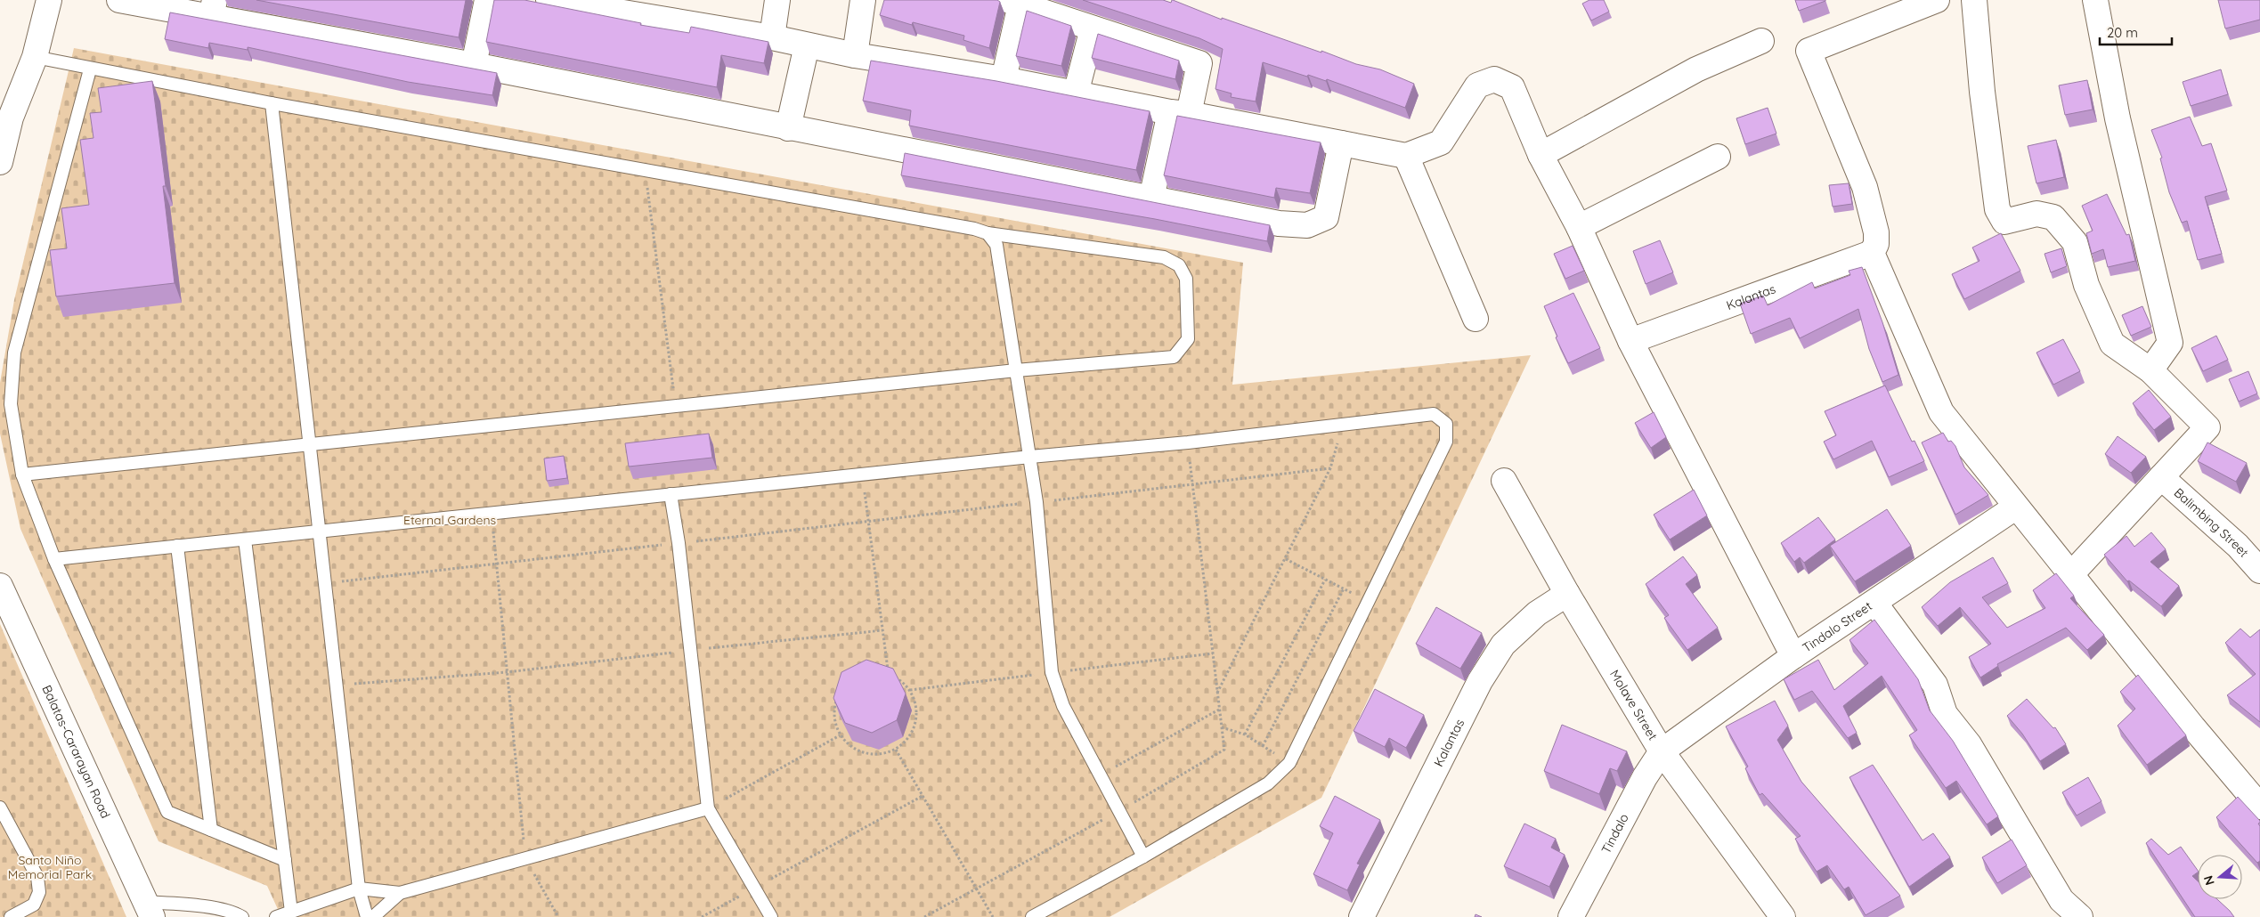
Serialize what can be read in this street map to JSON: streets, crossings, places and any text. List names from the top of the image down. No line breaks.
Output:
{"streets":{"street":["Kalantas","Balimbing Street","Tindalo Street","Molave Street","Balatas-Cararayan Road","Tindalo"]},"crossings":[["Kalantas","Molave Street"],["Tindalo Street","Molave Street"],["Tindalo Street","Tindalo"],["Molave Street","Tindalo"]],"parks":["Eternal Gardens","Santo Niño Memorial Park"],"scale_bar":"20 m","north":"left"}
